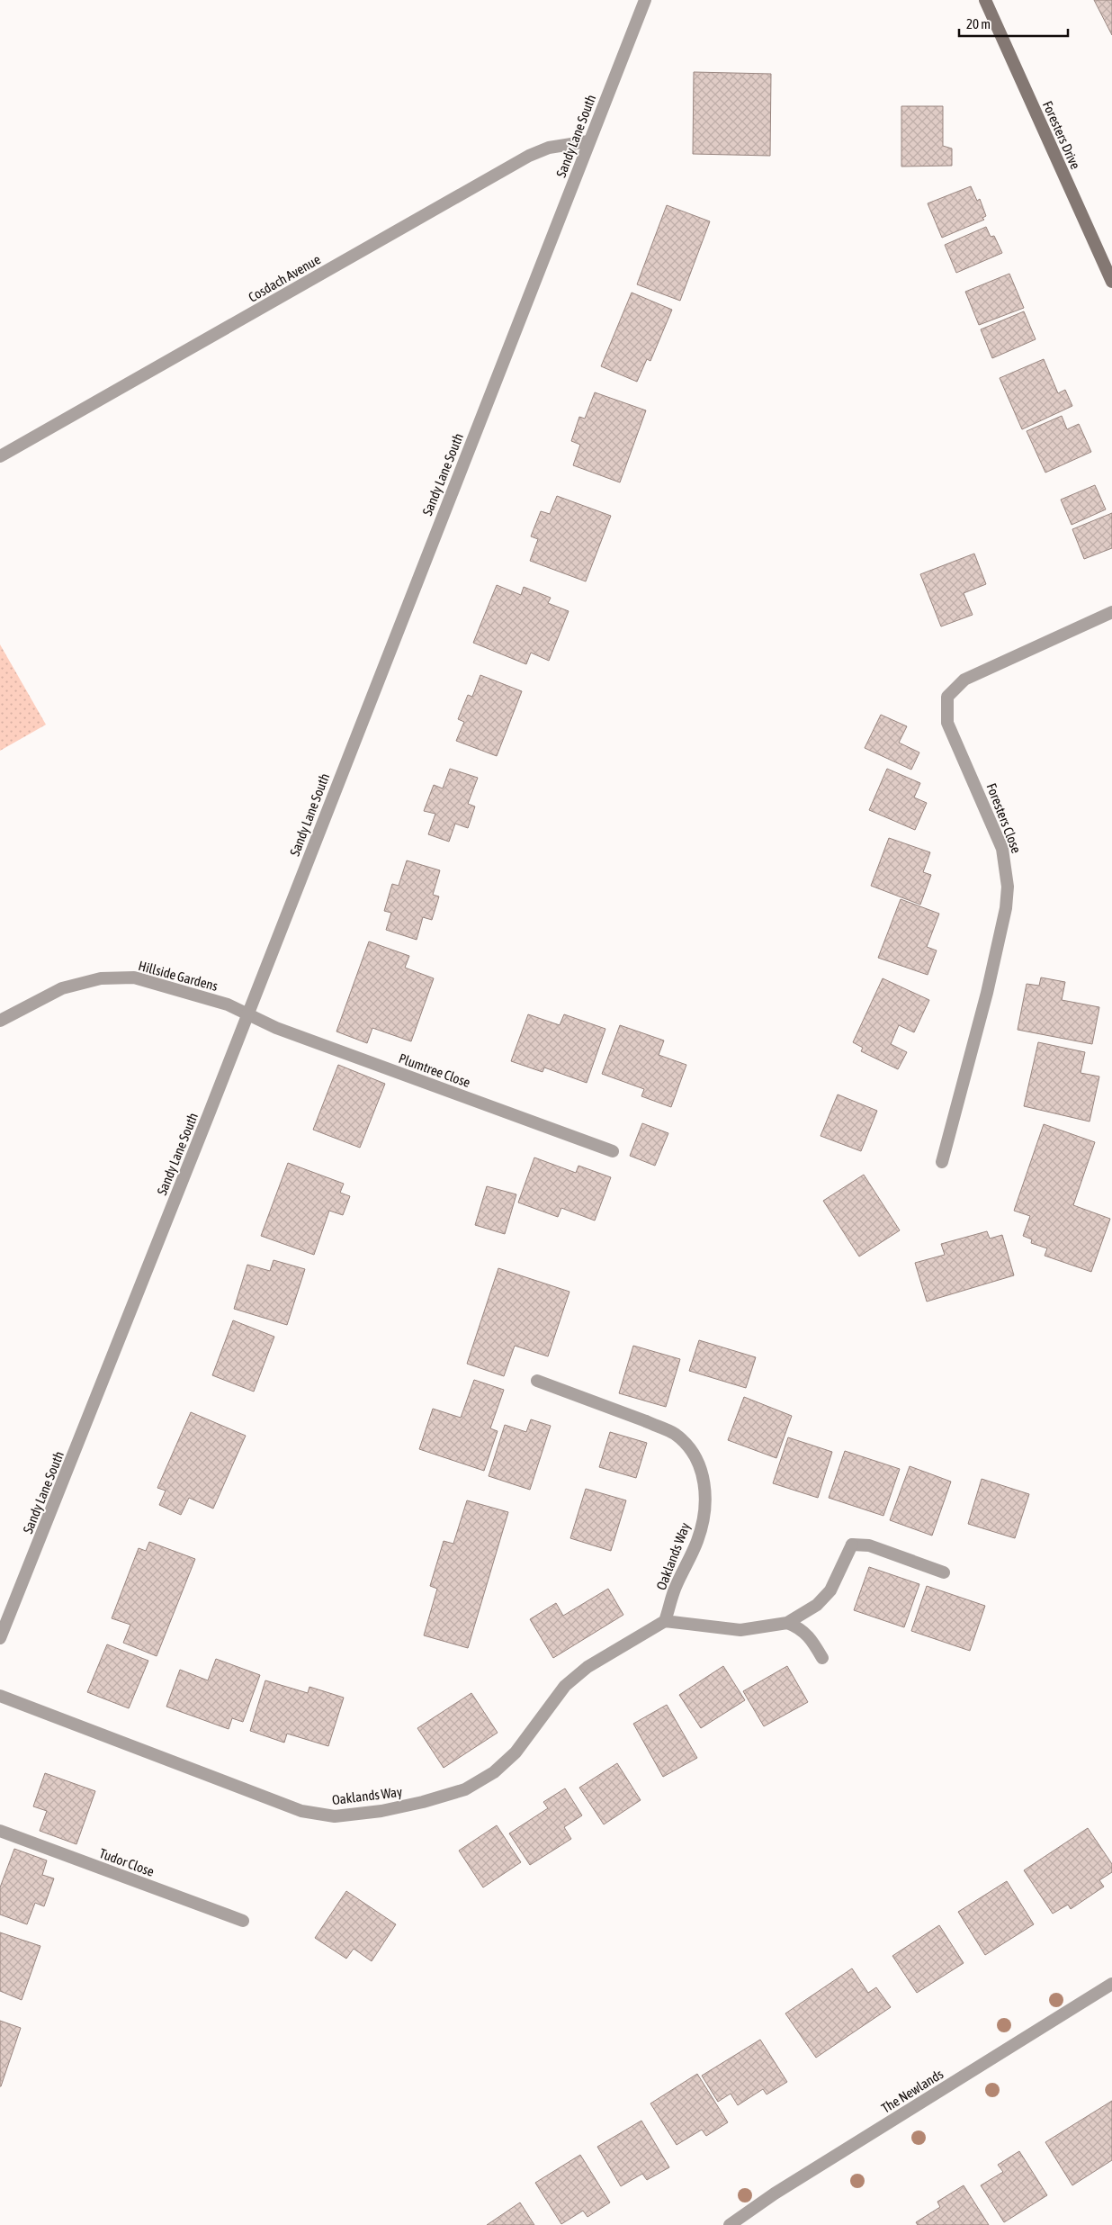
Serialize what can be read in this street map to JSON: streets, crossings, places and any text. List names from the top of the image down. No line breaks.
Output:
{"streets":{"main road":["Foresters Drive"],"street":["Sandy Lane South","Cosdach Avenue","Foresters Close","Hillside Gardens","Plumtree Close","Oaklands Way","Tudor Close","The Newlands"]},"crossings":[["Sandy Lane South","Cosdach Avenue"],["Sandy Lane South","Hillside Gardens"],["Sandy Lane South","Plumtree Close"],["Hillside Gardens","Plumtree Close"]],"scale_bar":"20 m"}
